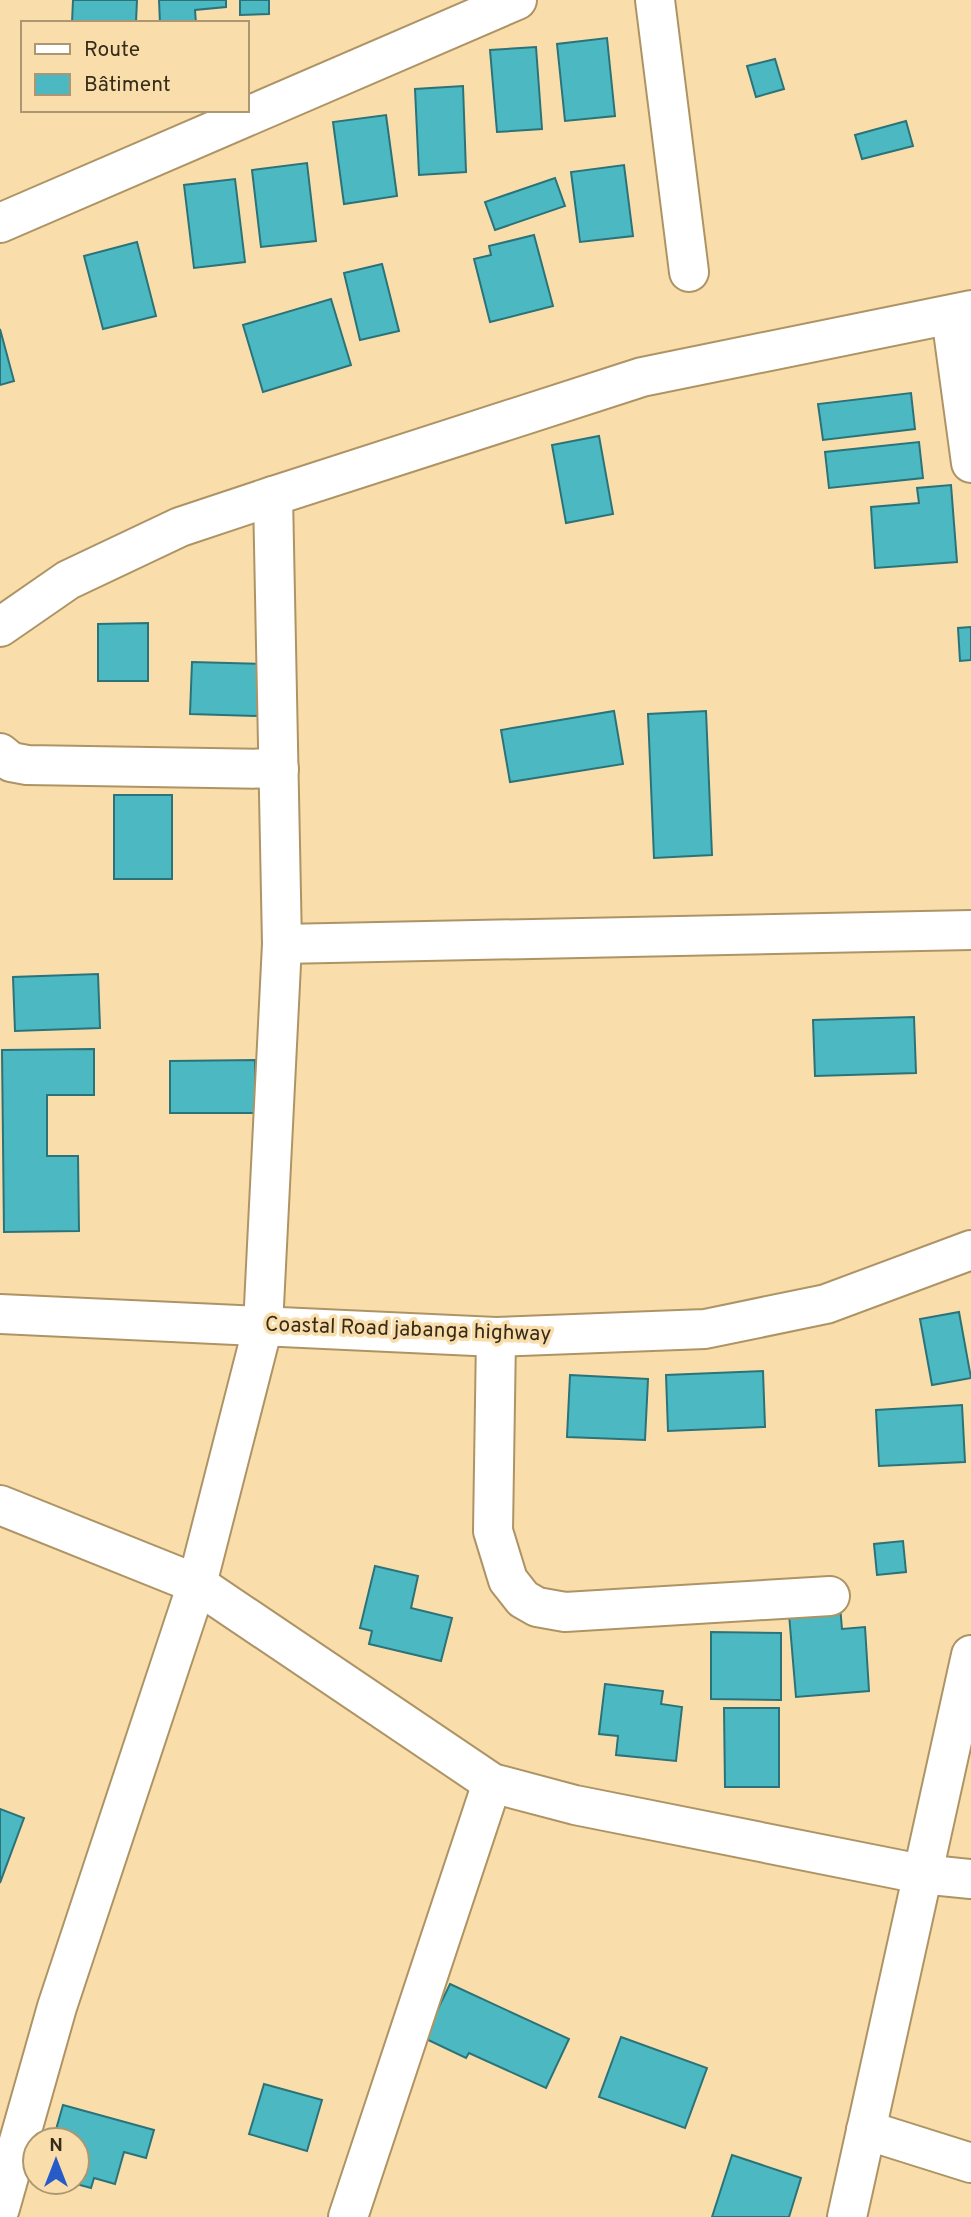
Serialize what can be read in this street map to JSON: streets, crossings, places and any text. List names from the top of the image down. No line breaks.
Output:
{"streets":{"street":["Coastal Road jabanga highway"]},"legend":["Route","Bâtiment"],"north":"top"}
